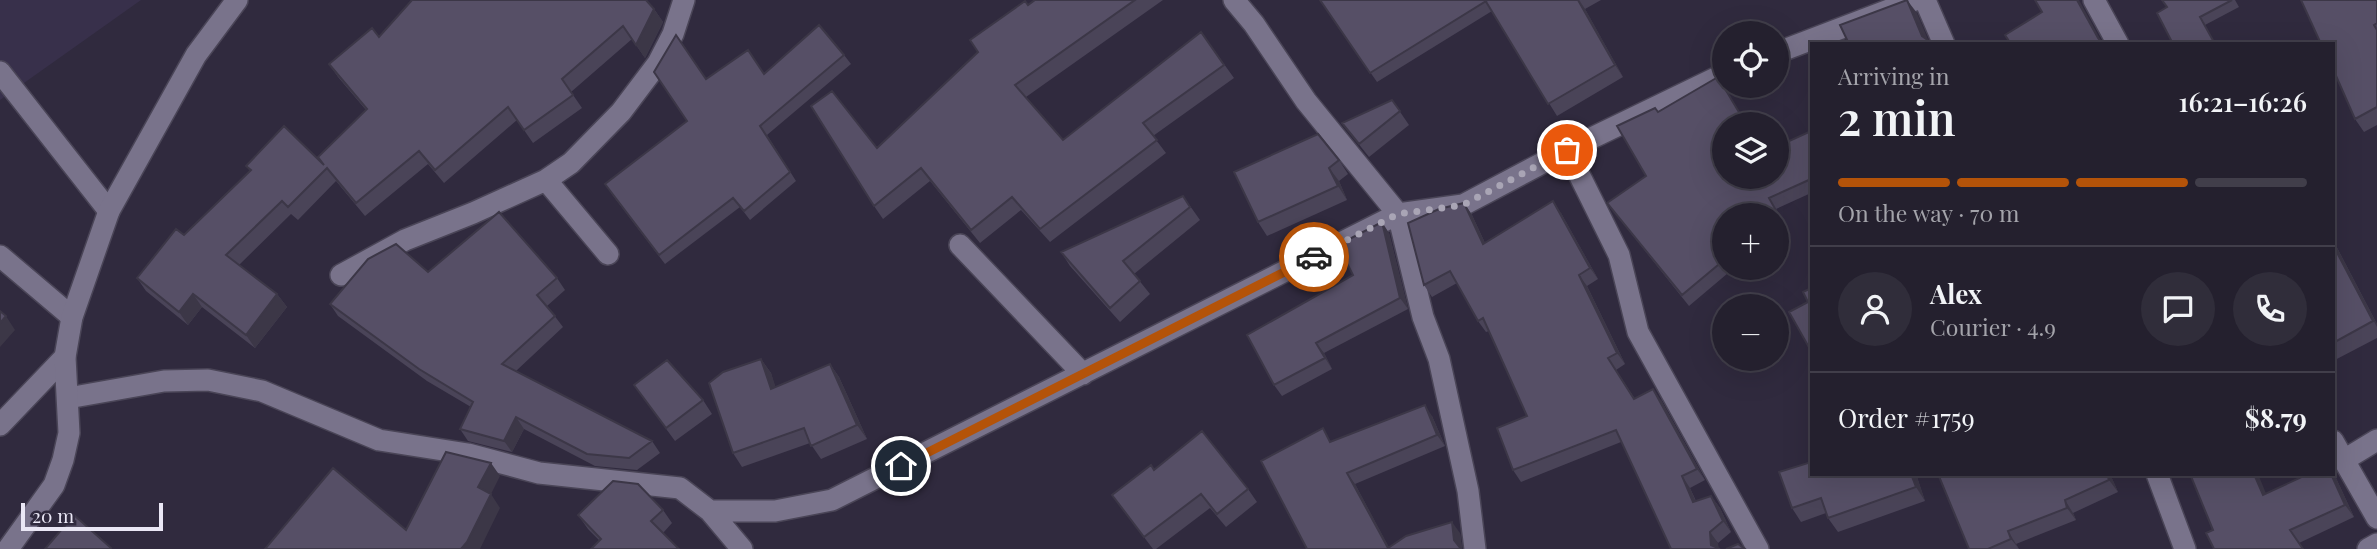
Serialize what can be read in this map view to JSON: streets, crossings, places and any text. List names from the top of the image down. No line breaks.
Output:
{"scale_bar":"20 m","page":{"map_buttons":["+","−"],"heading":["2 min","Arriving in","16:21–16:26"],"panel":["Alex","Courier · 4.9","Order #1759","$8.79"],"bar":"On the way · 70 m","scale":"20 m"}}
